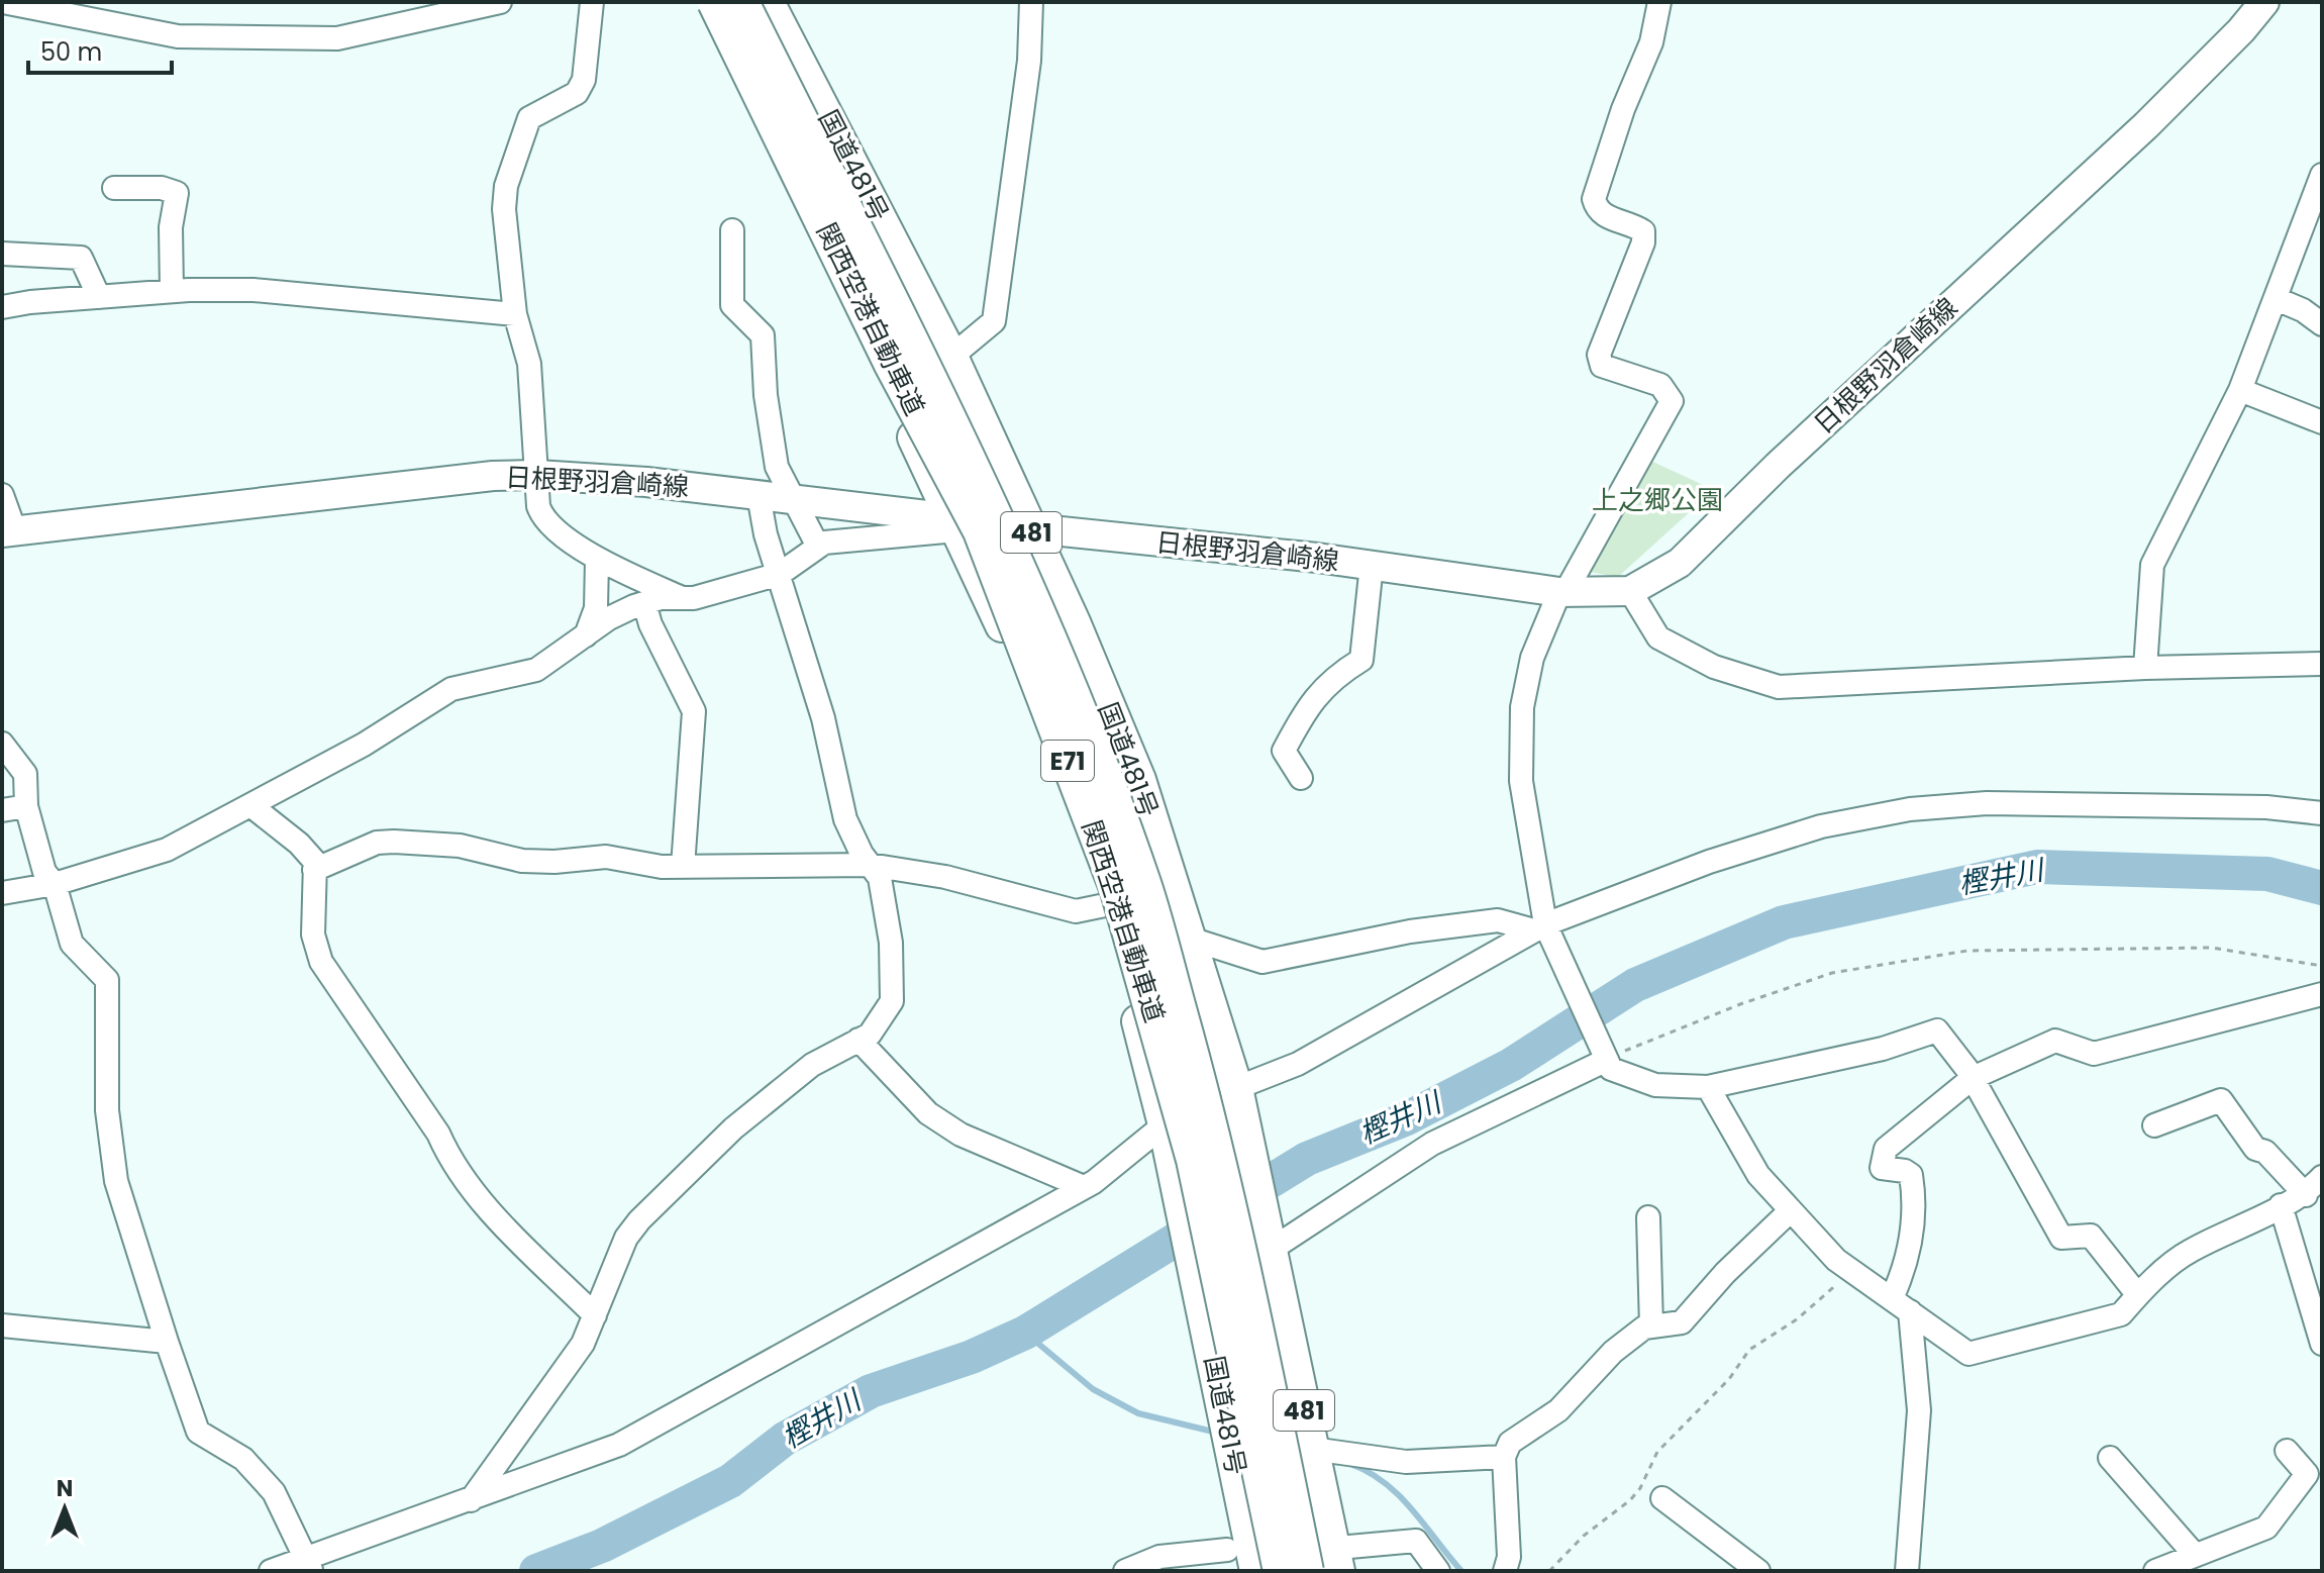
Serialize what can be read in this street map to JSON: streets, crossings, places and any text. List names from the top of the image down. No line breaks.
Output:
{"streets":{"highway":["国道481号","関西空港自動車道","481","E71"],"main road":["日根野羽倉崎線"]},"crossings":[["国道481号","日根野羽倉崎線"]],"water":["樫井川"],"parks":["上之郷公園"],"scale_bar":"50 m","north":"top"}
